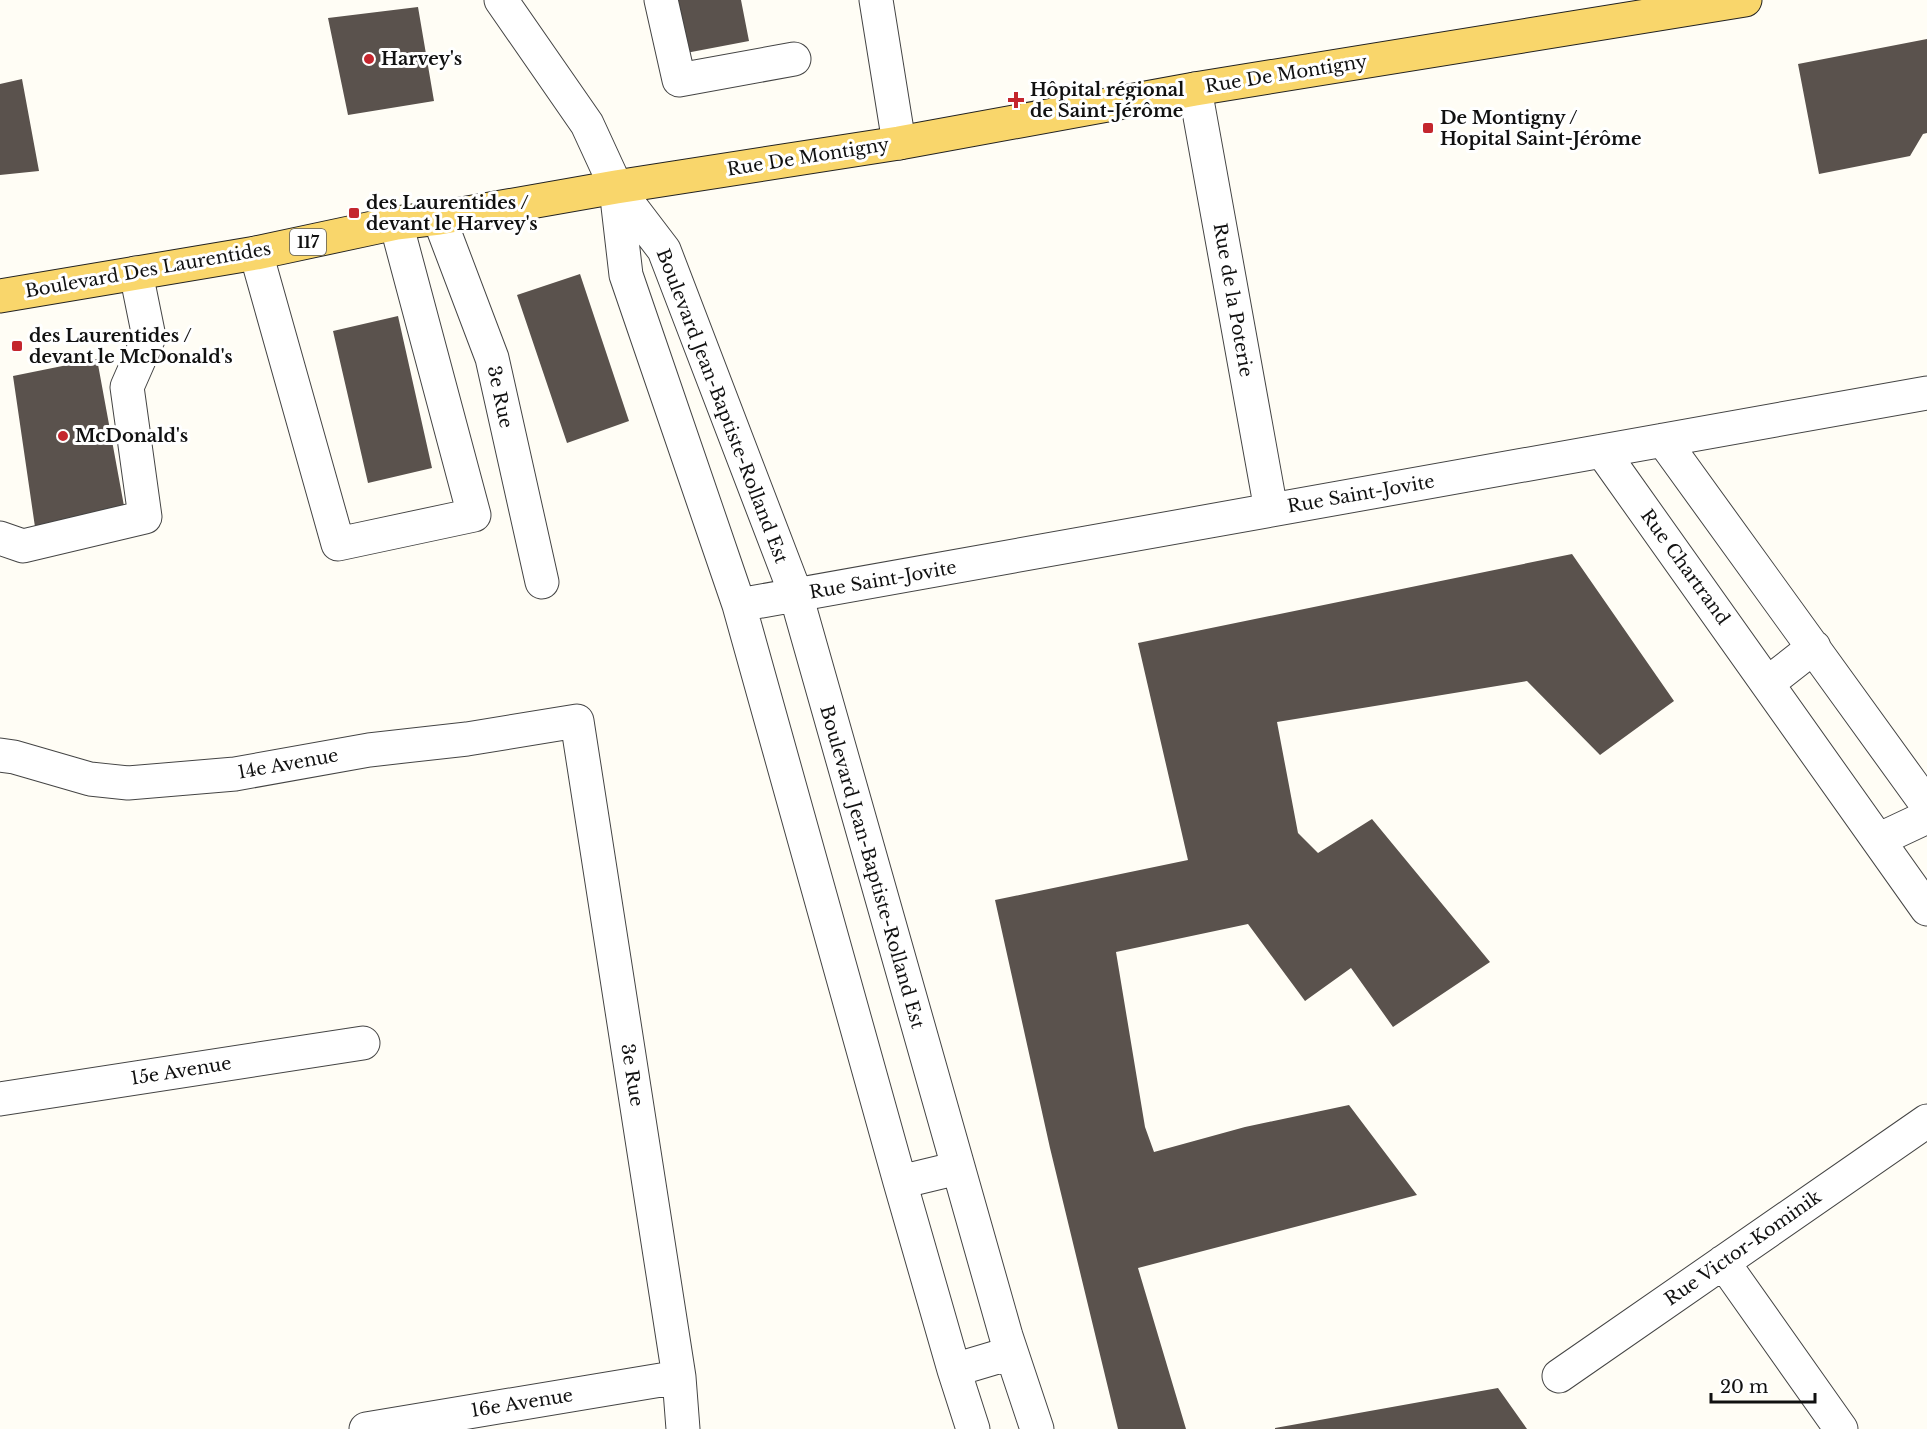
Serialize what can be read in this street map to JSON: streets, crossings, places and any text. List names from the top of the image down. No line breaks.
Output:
{"streets":{"main road":["Rue De Montigny","117","Boulevard Des Laurentides"],"street":["Rue de la Poterie","3e Rue","Boulevard Jean-Baptiste-Rolland Est","Rue Saint-Jovite","Rue Chartrand","14e Avenue","15e Avenue","Rue Victor-Kominik","16e Avenue"]},"crossings":[["Rue De Montigny","Boulevard Des Laurentides"],["Rue De Montigny","Rue de la Poterie"],["Rue De Montigny","Boulevard Jean-Baptiste-Rolland Est"],["Boulevard Des Laurentides","3e Rue"],["Boulevard Des Laurentides","Boulevard Jean-Baptiste-Rolland Est"],["Rue de la Poterie","Rue Saint-Jovite"],["3e Rue","14e Avenue"],["3e Rue","16e Avenue"],["Boulevard Jean-Baptiste-Rolland Est","Rue Saint-Jovite"],["Rue Saint-Jovite","Rue Chartrand"]],"places":{"other":["Harvey's","McDonald's"],"health":["Hôpital régional de Saint-Jérôme"],"transit":["De Montigny / Hopital Saint-Jérôme","des Laurentides / devant le Harvey's","des Laurentides / devant le McDonald's"]},"scale_bar":"20 m"}
